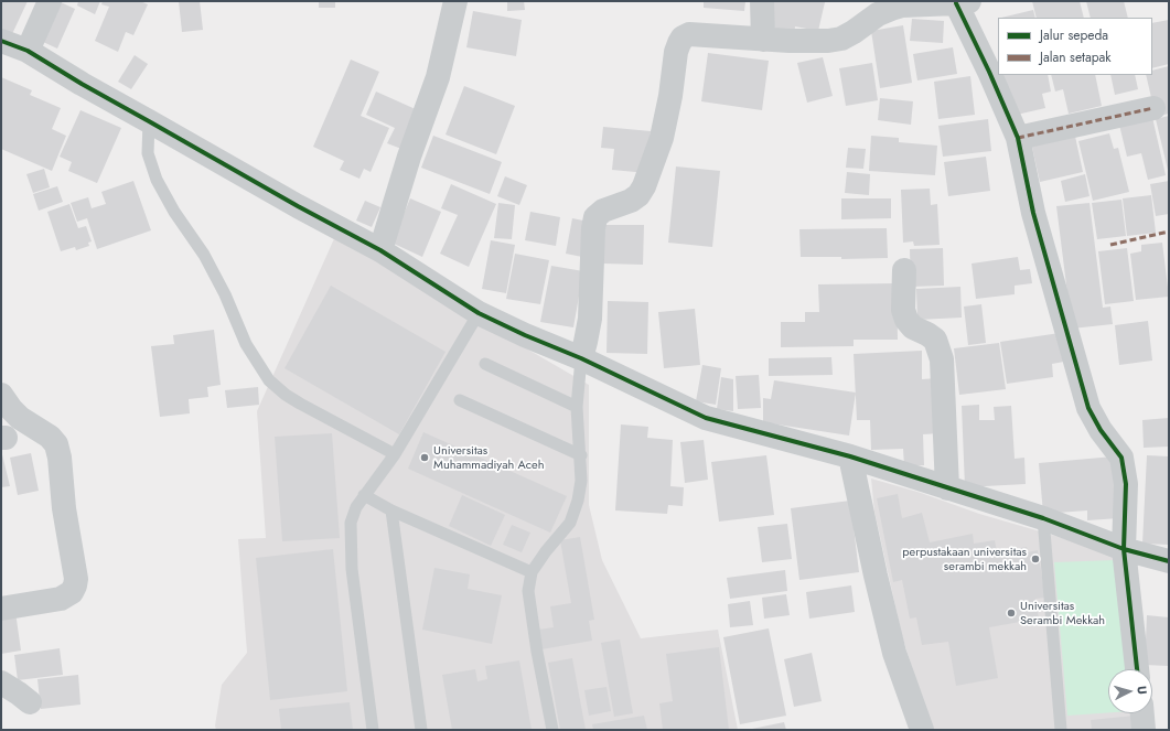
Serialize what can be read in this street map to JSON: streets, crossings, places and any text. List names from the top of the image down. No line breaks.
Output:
{"places":["Universitas Muhammadiyah Aceh","perpustakaan universitas serambi mekkah","Universitas Serambi Mekkah"],"legend":["Jalur sepeda","Jalan setapak"],"north":"right"}
